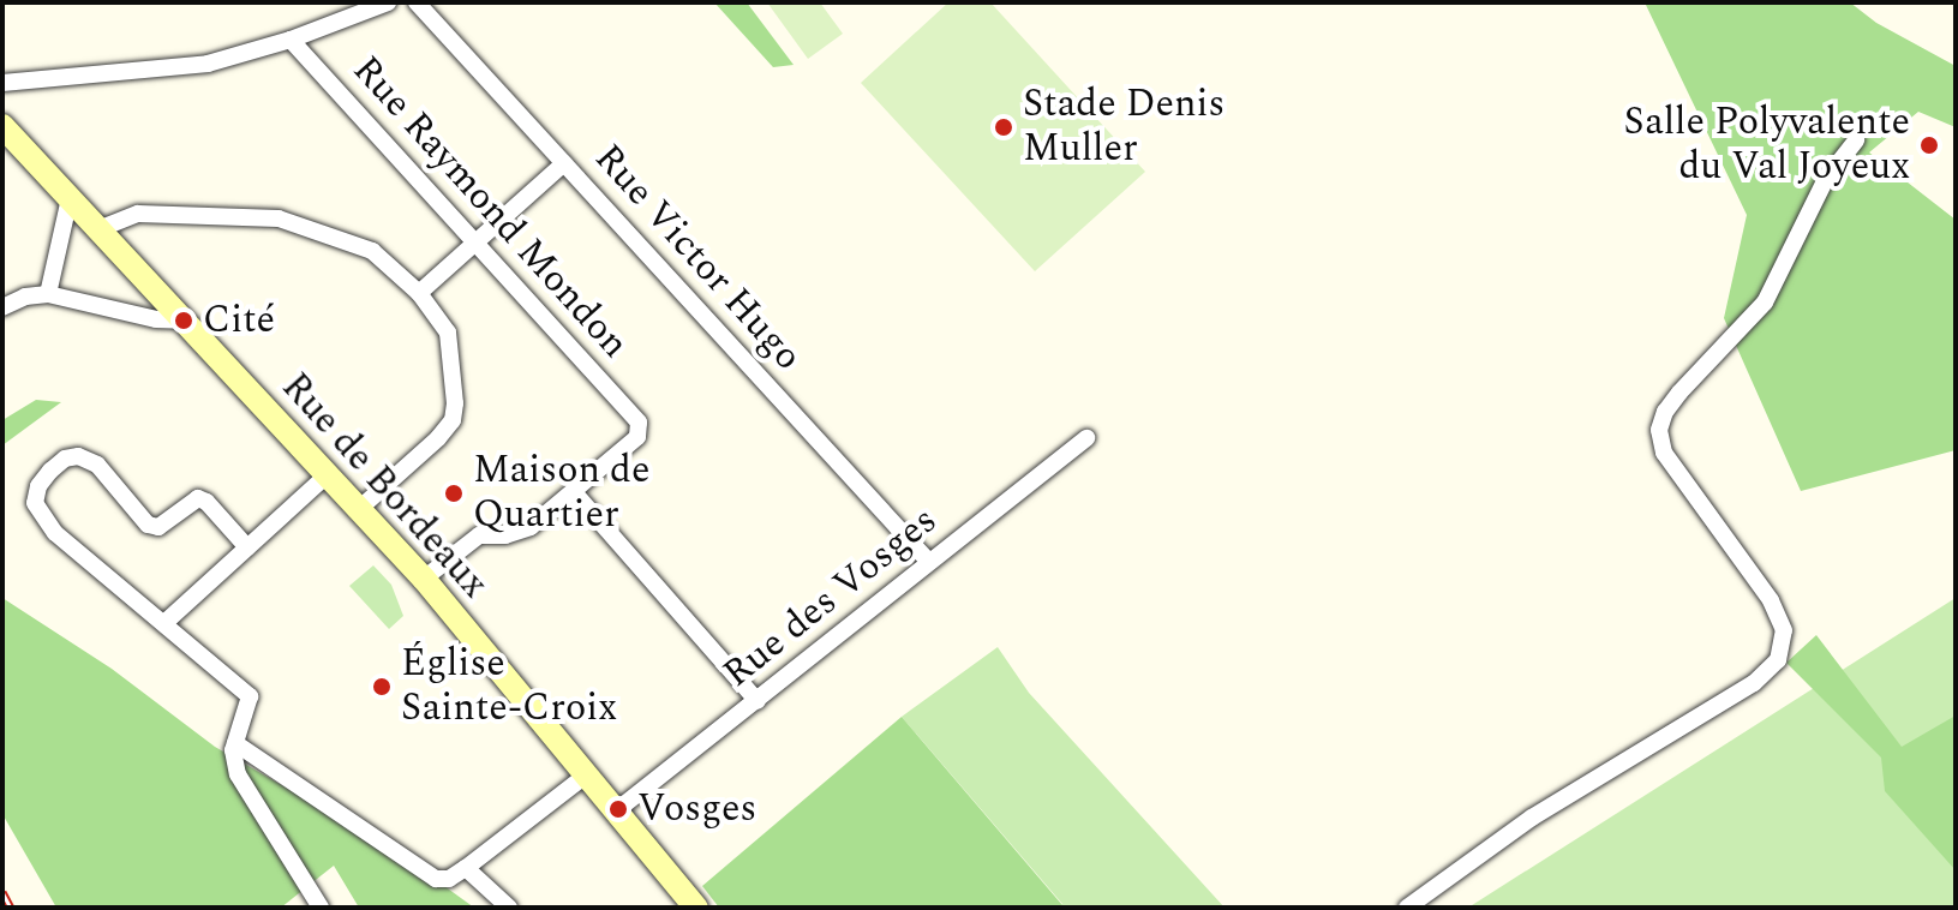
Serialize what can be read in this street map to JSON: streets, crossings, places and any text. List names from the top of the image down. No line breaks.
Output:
{"streets":{"street":["Rue Raymond Mondon","Rue Victor Hugo","Rue de Bordeaux","Rue des Vosges"]},"crossings":[["Rue Victor Hugo","Rue des Vosges"],["Rue de Bordeaux","Rue des Vosges"]],"places":["Stade Denis Muller","Salle Polyvalente du Val Joyeux","Cité","Maison de Quartier","Église Sainte-Croix","Vosges"]}
